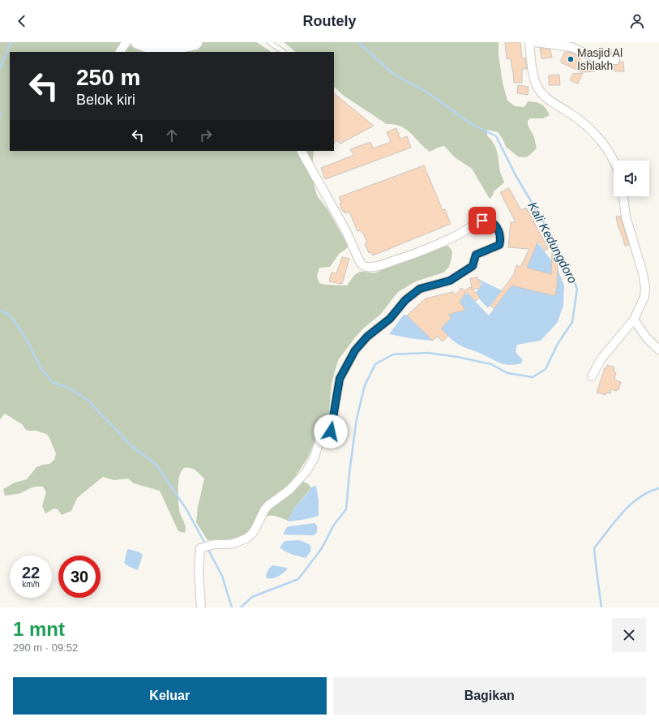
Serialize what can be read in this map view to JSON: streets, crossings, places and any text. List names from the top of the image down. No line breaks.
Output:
{"water":["Kali Kedungdoro"],"places":["Masjid Al Ishlakh"],"page":{"header":"Routely","turn":["250 m","Belok kiri"],"speed":"22 km/h","limit":"30","heading":["1 mnt","290 m · 09:52"],"buttons":["Keluar","Bagikan"]}}
